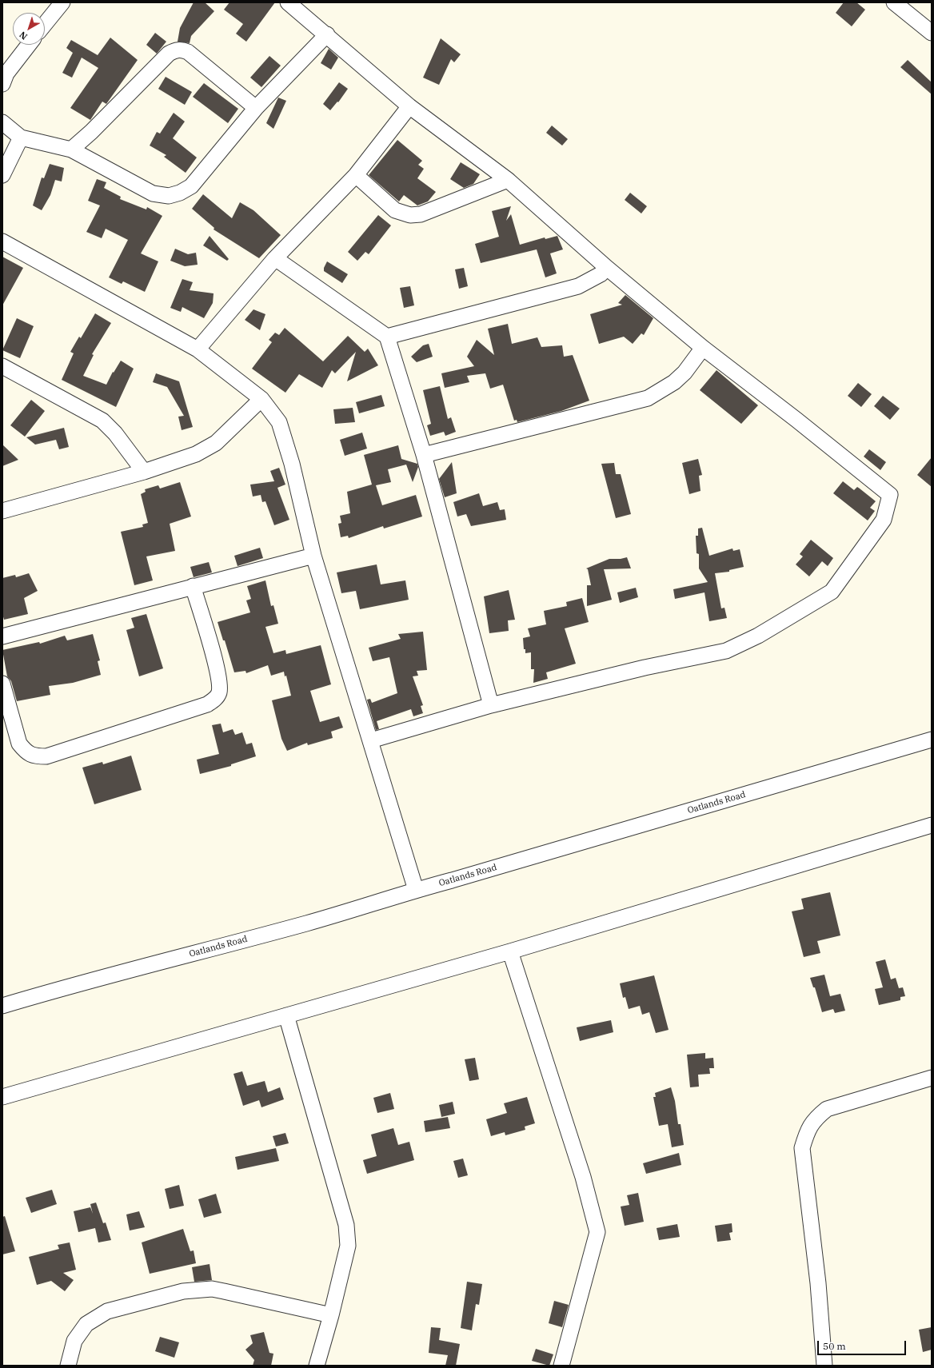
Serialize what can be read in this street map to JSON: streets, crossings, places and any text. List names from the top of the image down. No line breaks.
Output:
{"streets":{"street":["Oatlands Road"]},"scale_bar":"50 m","north":"bottom left"}
